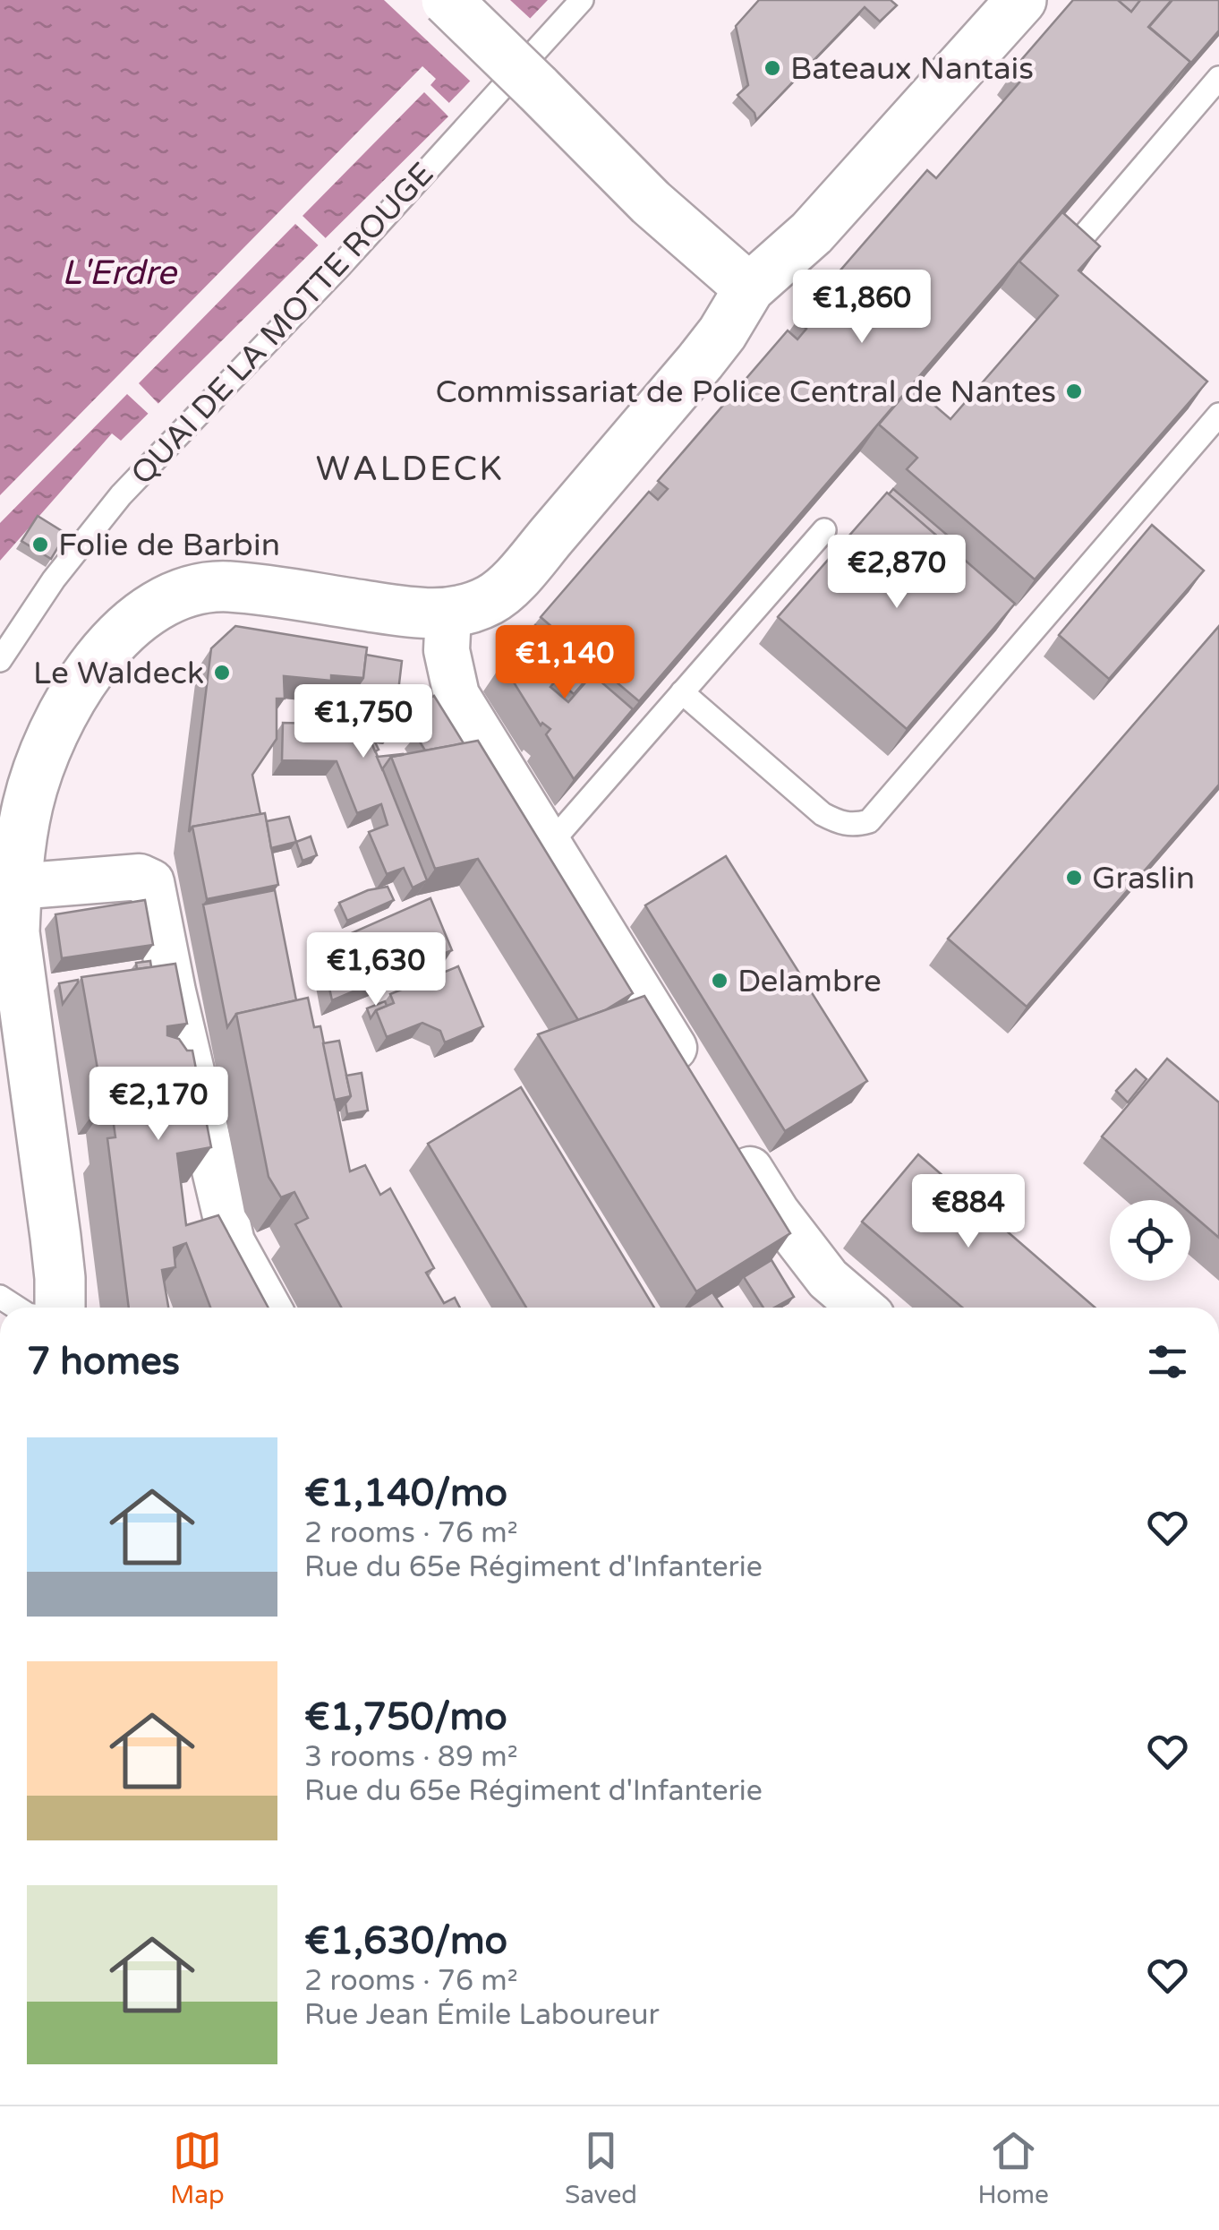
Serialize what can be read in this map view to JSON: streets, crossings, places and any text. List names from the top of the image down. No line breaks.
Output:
{"streets":{"lane":["QUAI DE LA MOTTE ROUGE"]},"districts":["WALDECK"],"water":["L'Erdre"],"places":["Bateaux Nantais","Commissariat de Police Central de Nantes","Folie de Barbin","Le Waldeck","Graslin","Delambre"],"page":{"price":["€1,860","€2,870","€1,140","€1,750","€1,630","€2,170","€884"],"heading":"7 homes","list":[{"name":"€1,140/mo","note":"2 rooms · 76 m² · Rue du 65e Régiment d'Infanterie"},{"name":"€1,750/mo","note":"3 rooms · 89 m² · Rue du 65e Régiment d'Infanterie"},{"name":"€1,630/mo","note":"2 rooms · 76 m² · Rue Jean Émile Laboureur"}],"tabs":["Map","Saved","Home"]}}
